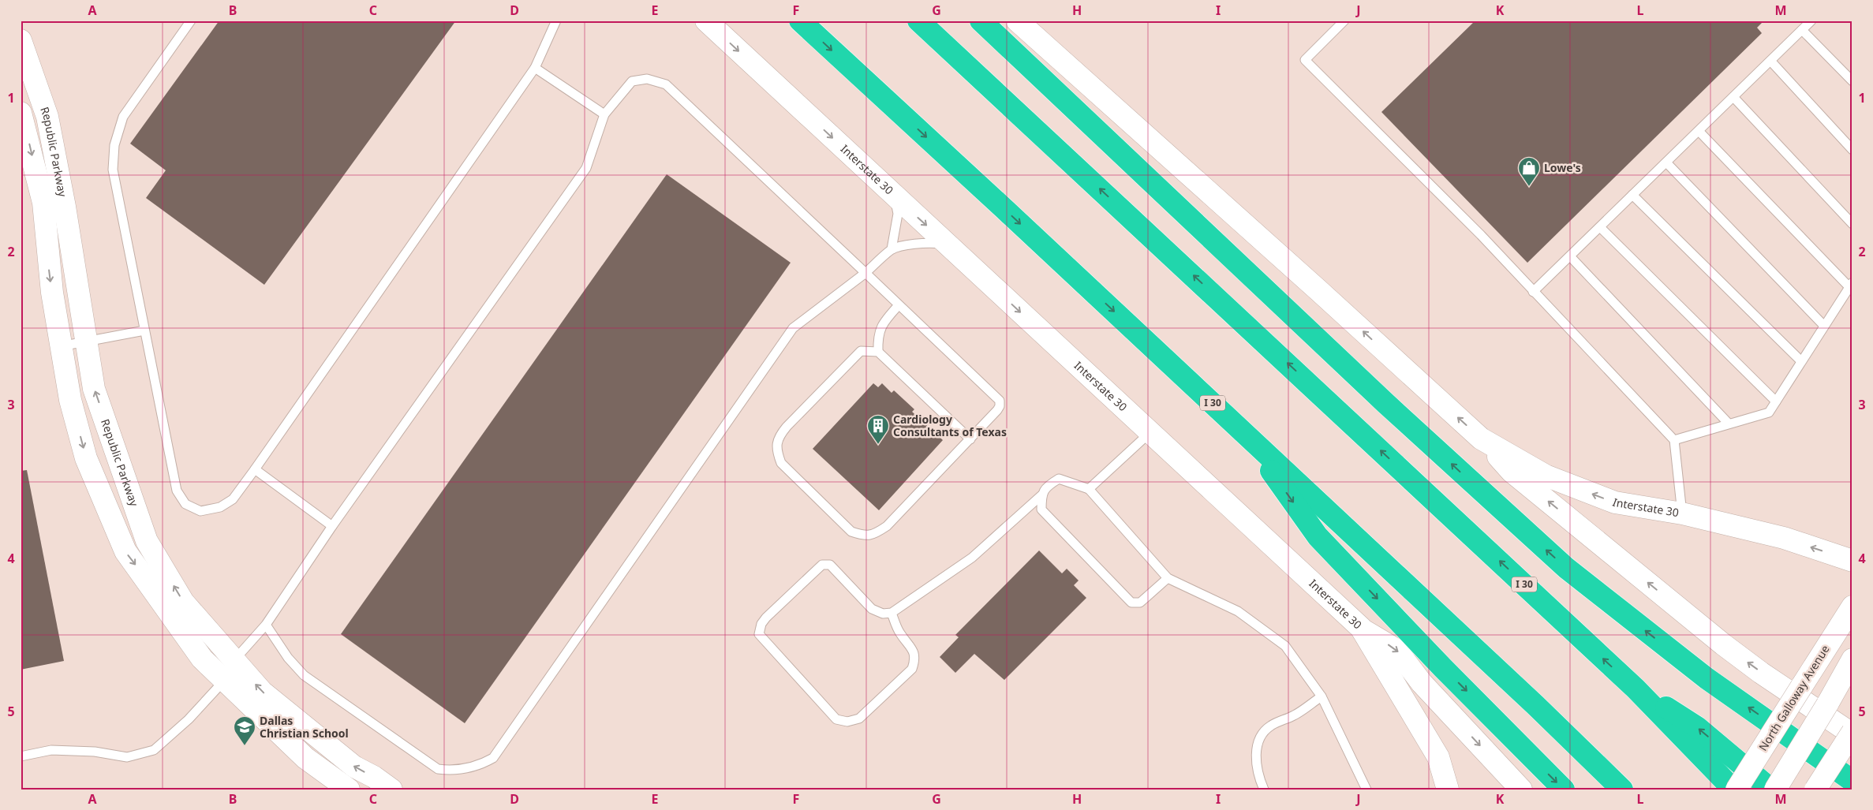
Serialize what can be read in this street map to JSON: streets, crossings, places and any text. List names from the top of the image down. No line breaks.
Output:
{"streets":{"highway":["I 30"],"main road":["Republic Parkway","Interstate 30","North Galloway Avenue"]},"crossings":[["I 30","North Galloway Avenue"]],"places":{"shop":["Lowe's"],"building":["Cardiology Consultants of Texas"],"school or university":["Dallas Christian School"]},"grid":{"columns":["A","B","C","D","E","F","G","H","I","J","K","L","M"],"rows":["1","2","3","4","5"]}}
